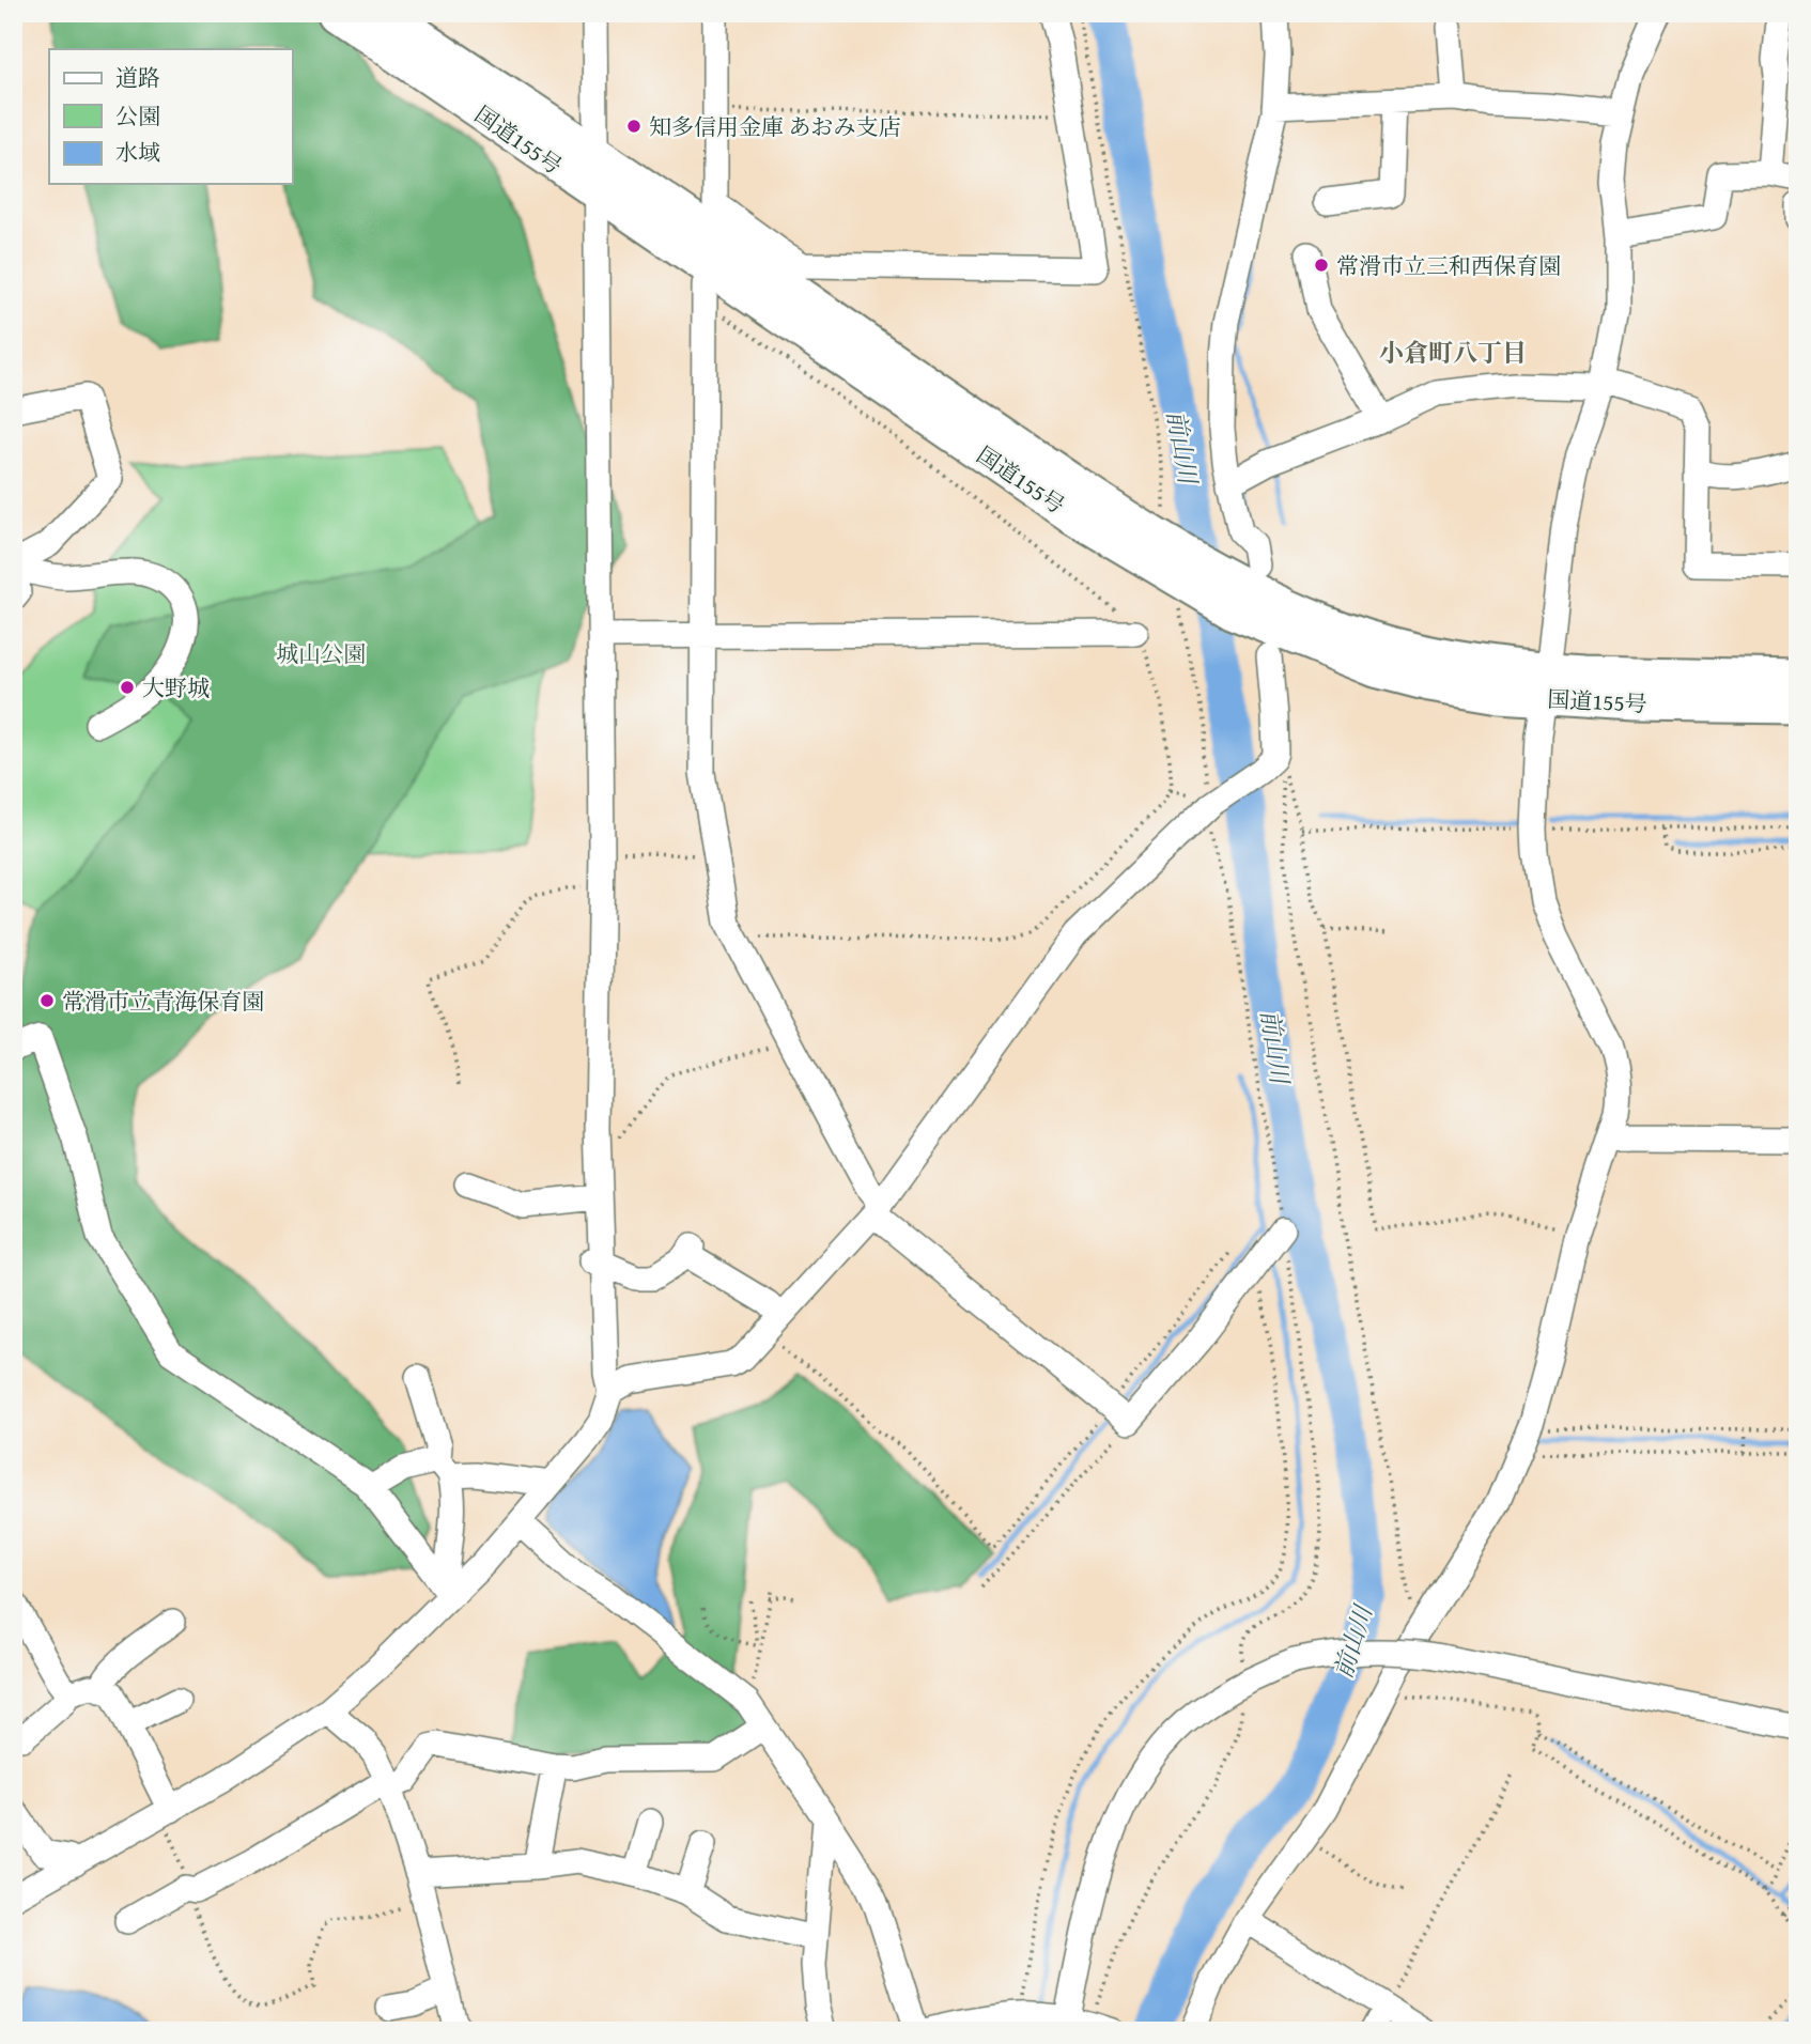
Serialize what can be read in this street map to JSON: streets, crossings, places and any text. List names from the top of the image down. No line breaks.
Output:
{"streets":{"highway":["国道155号"]},"districts":["小倉町八丁目"],"water":["前山川"],"parks":["城山公園"],"places":["知多信用金庫 あおみ支店","常滑市立三和西保育園","大野城","常滑市立青海保育園"],"legend":["道路","公園","水域"]}
